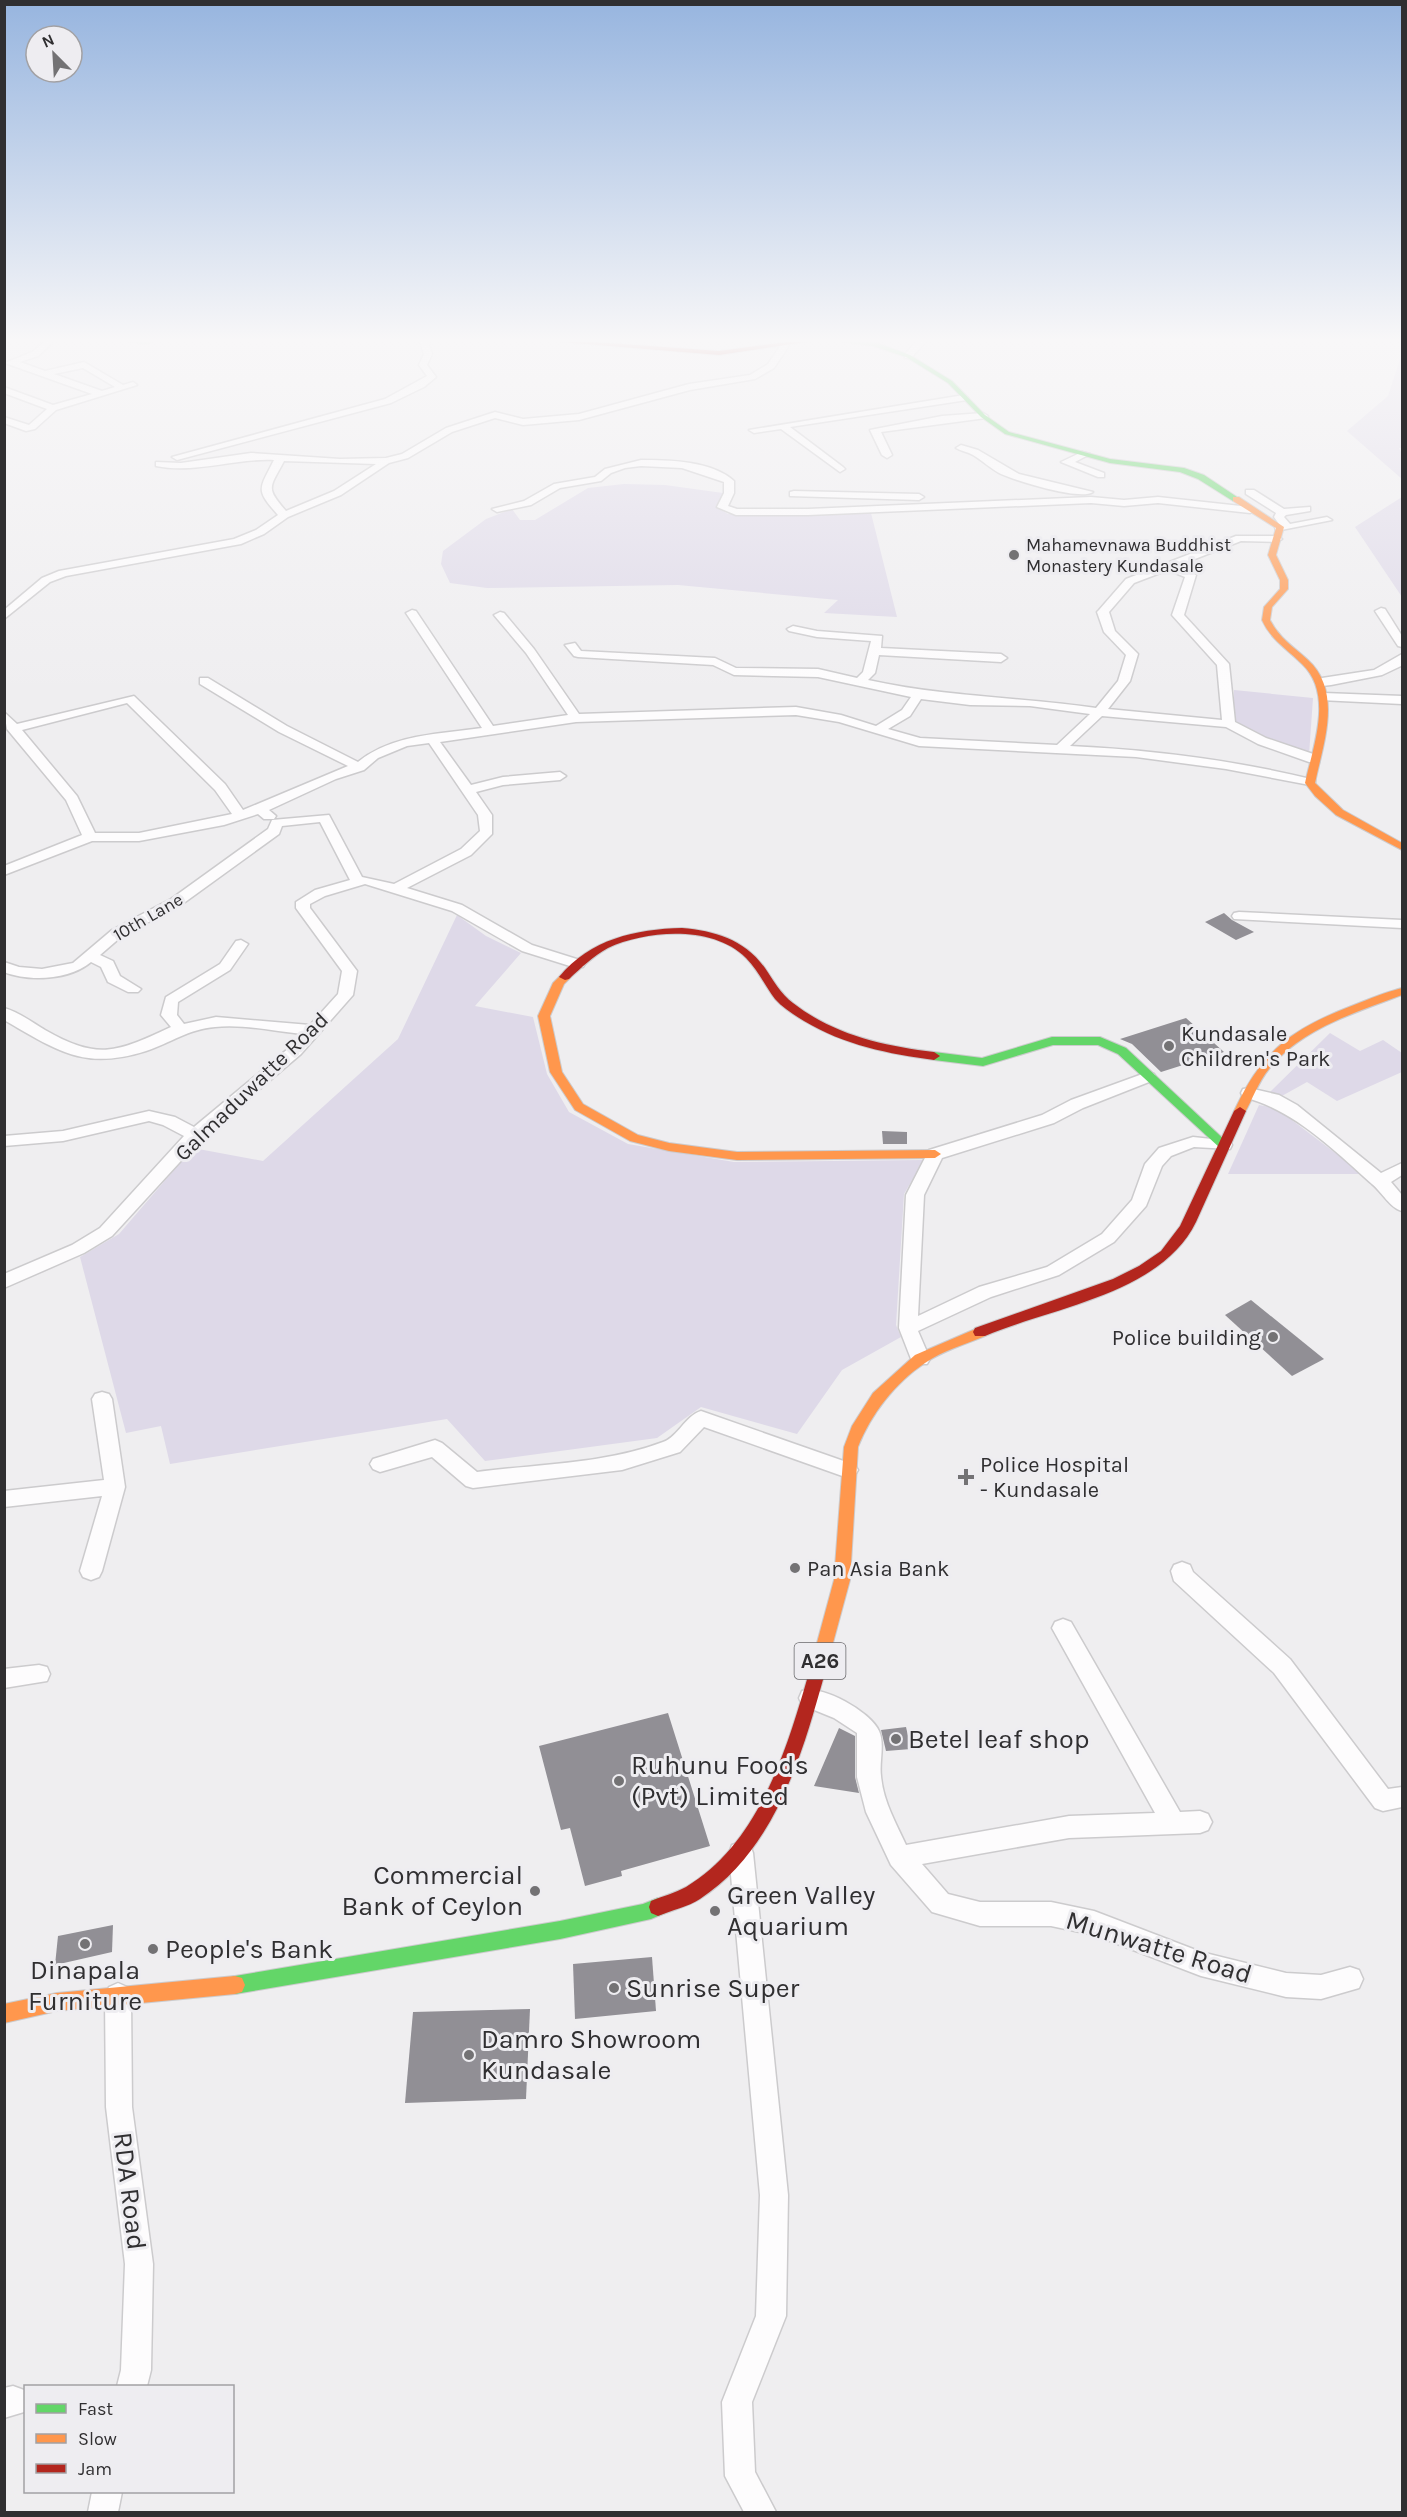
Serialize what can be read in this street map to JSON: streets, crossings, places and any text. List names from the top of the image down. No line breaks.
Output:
{"streets":{"main road":["A26"],"street":["10th Lane","Galmaduwatte Road","Munwatte Road","RDA Road"]},"crossings":[["A26","Munwatte Road"],["A26","RDA Road"]],"places":{"other":["Mahamevnawa Buddhist Monastery Kundasale","Kundasale Children's Park","Police building","Pan Asia Bank","Betel leaf shop","Ruhunu Foods (Pvt) Limited","Commercial Bank of Ceylon","Green Valley Aquarium","Dinapala Furniture","People's Bank","Sunrise Super","Damro Showroom Kundasale"],"health":["Police Hospital - Kundasale"]},"legend":["Fast","Slow","Jam"],"north":"top left"}
